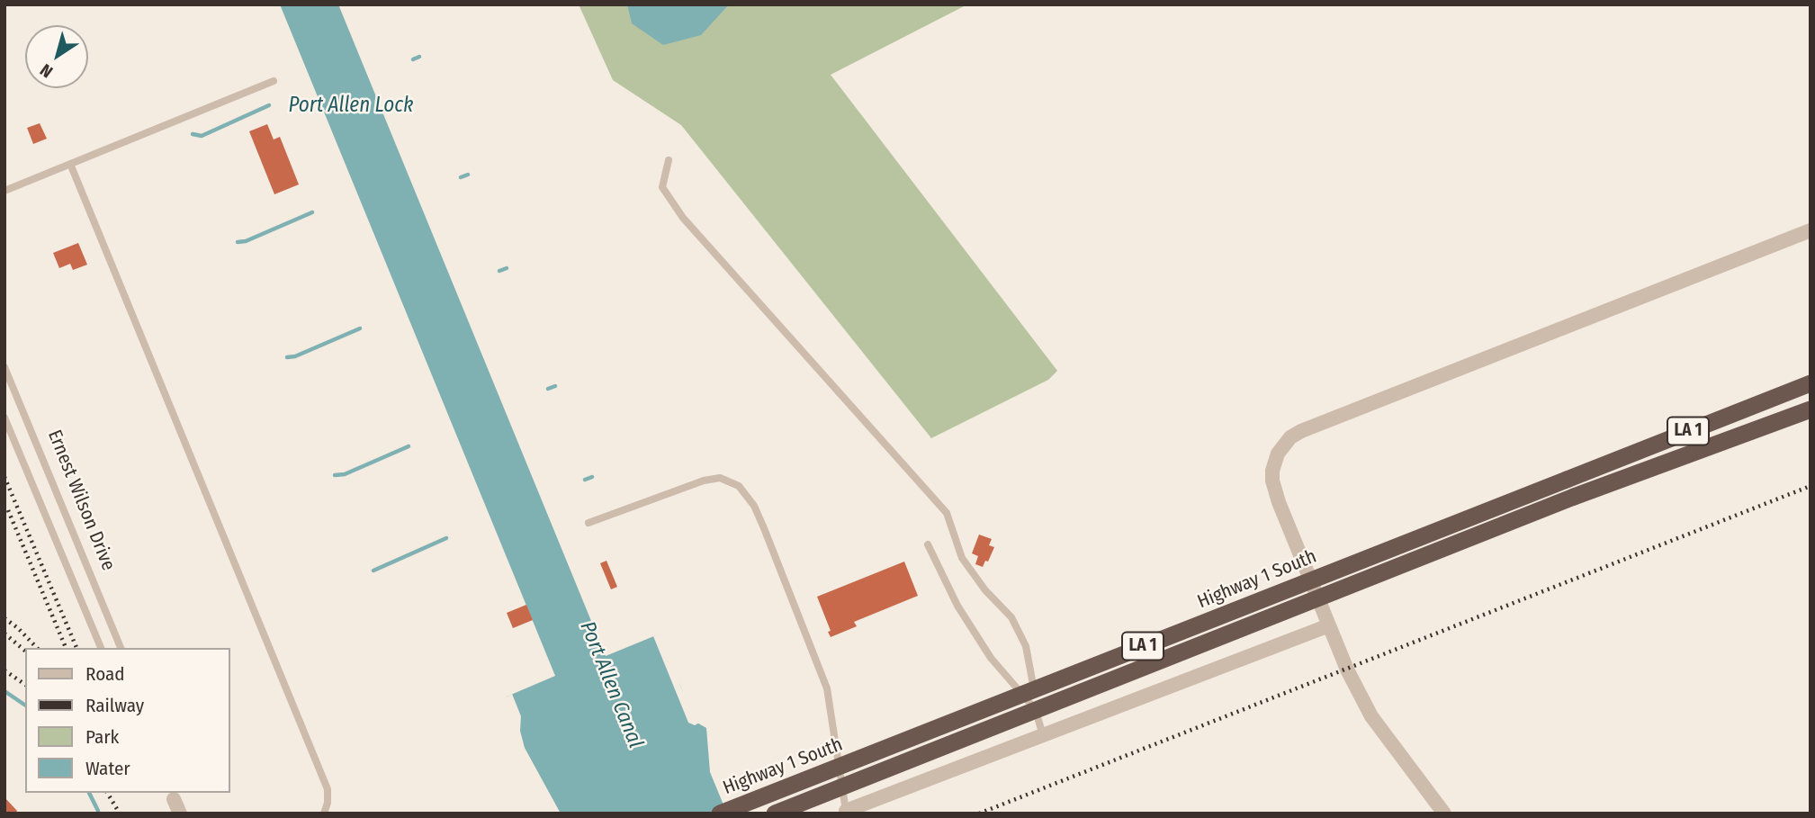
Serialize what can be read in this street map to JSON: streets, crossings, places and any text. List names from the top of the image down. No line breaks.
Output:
{"streets":{"highway":["LA 1","Highway 1 South"],"lane":["Ernest Wilson Drive"]},"water":["Port Allen Lock","Port Allen Canal"],"legend":["Road","Railway","Park","Water"],"north":"bottom left"}
